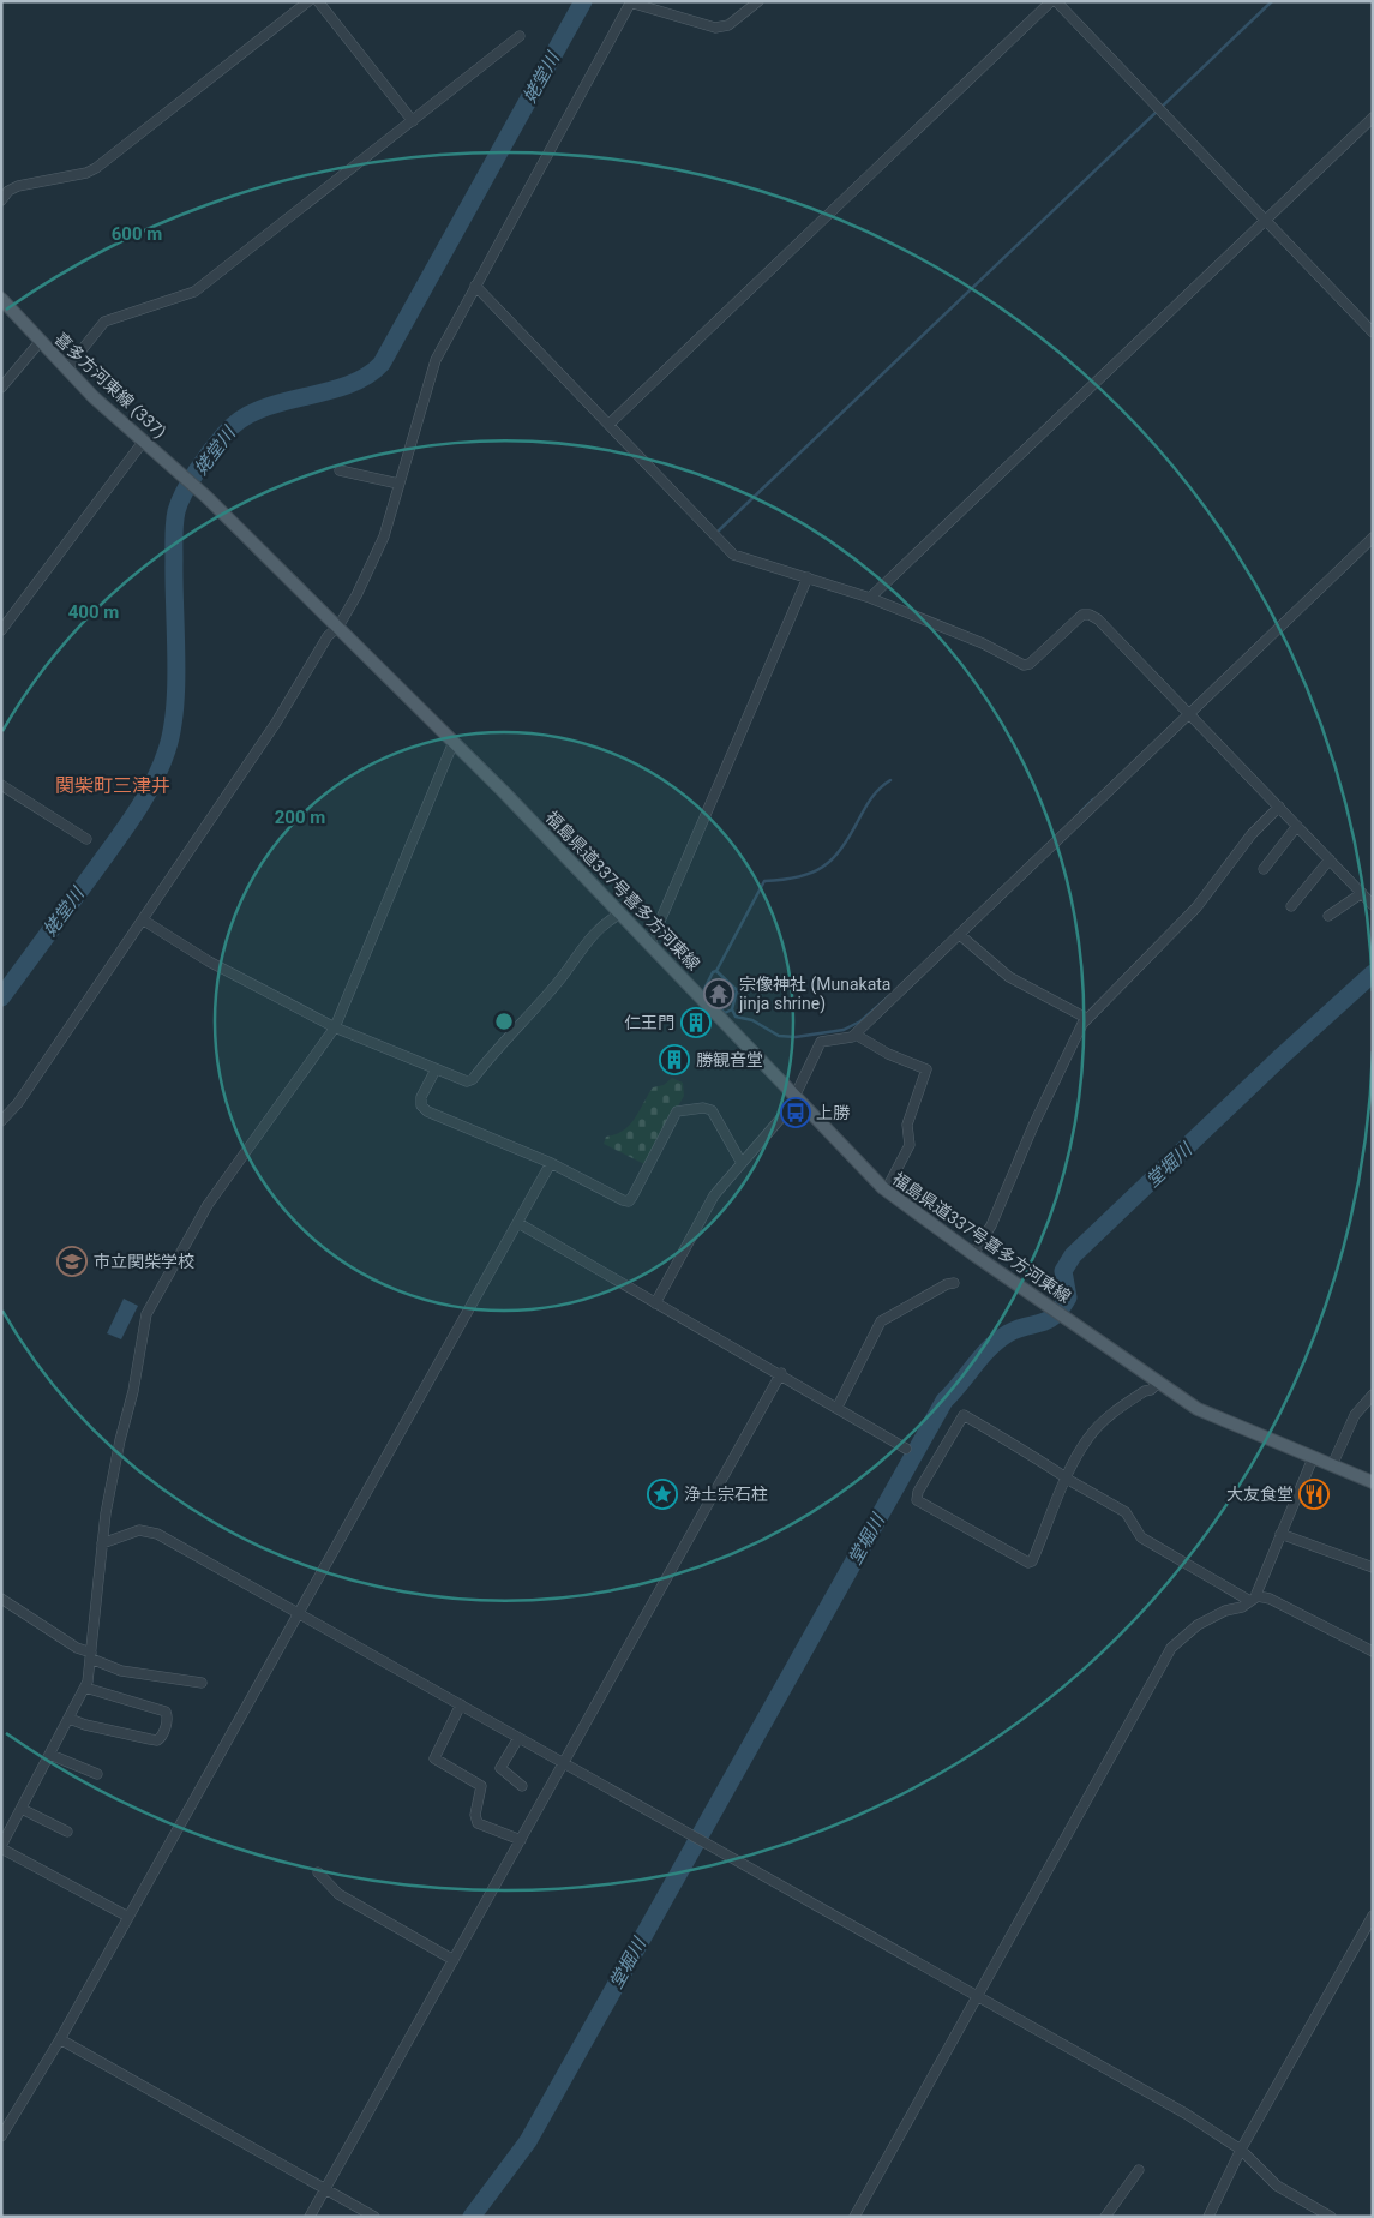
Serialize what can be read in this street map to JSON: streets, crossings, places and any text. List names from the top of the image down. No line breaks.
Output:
{"streets":{"main road":["喜多方河東線 (337)","福島県道337号喜多方河東線"]},"crossings":[["喜多方河東線 (337)","福島県道337号喜多方河東線"]],"districts":["関柴町三津井"],"water":["姥堂川","堂堀川"],"places":{"temple":["宗像神社 (Munakata jinja shrine)"],"building":["仁王門","勝観音堂"],"bus stop":["上勝"],"school or university":["市立関柴学校"],"place":["浄土宗石柱"],"restaurant":["大友食堂"]},"rings":["600 m","400 m","200 m"]}
